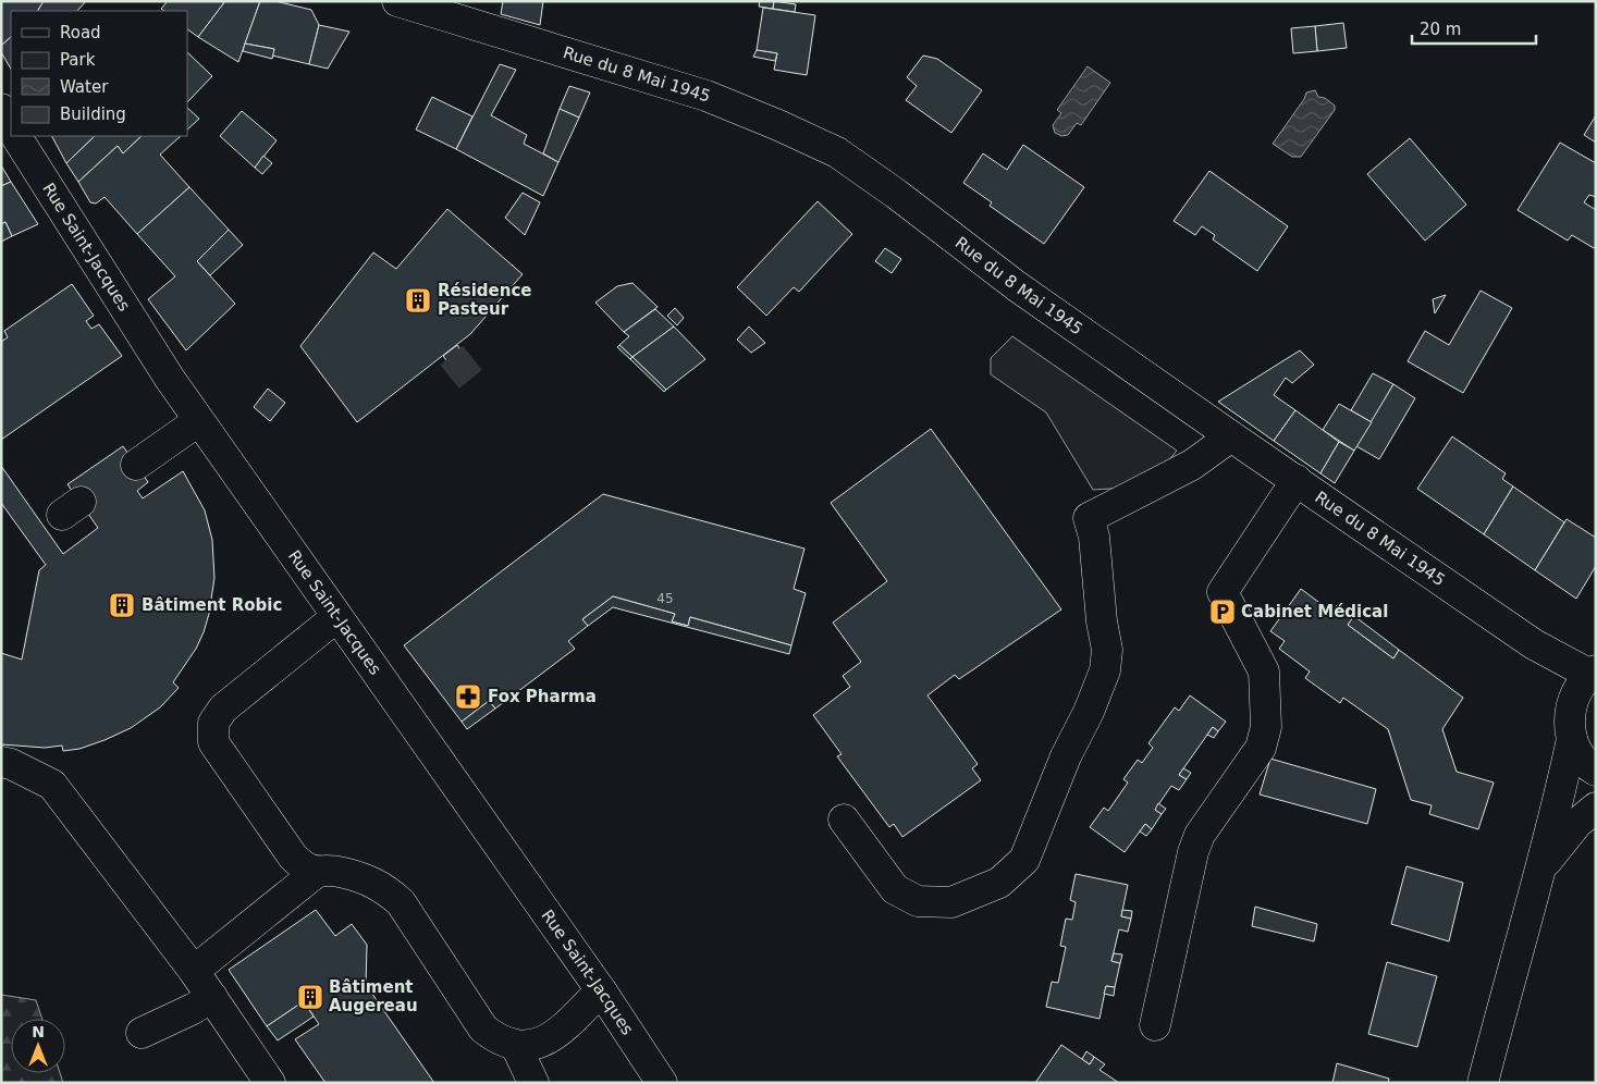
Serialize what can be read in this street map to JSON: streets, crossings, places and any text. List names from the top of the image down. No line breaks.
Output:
{"streets":{"street":["Rue du 8 Mai 1945","Rue Saint-Jacques"]},"places":{"building":["Résidence Pasteur","Bâtiment Robic","Bâtiment Augereau"],"parking":["Cabinet Médical"],"pharmacy":["Fox Pharma"]},"house_numbers":["45"],"legend":["Road","Park","Water","Building"],"scale_bar":"20 m","north":"top"}
